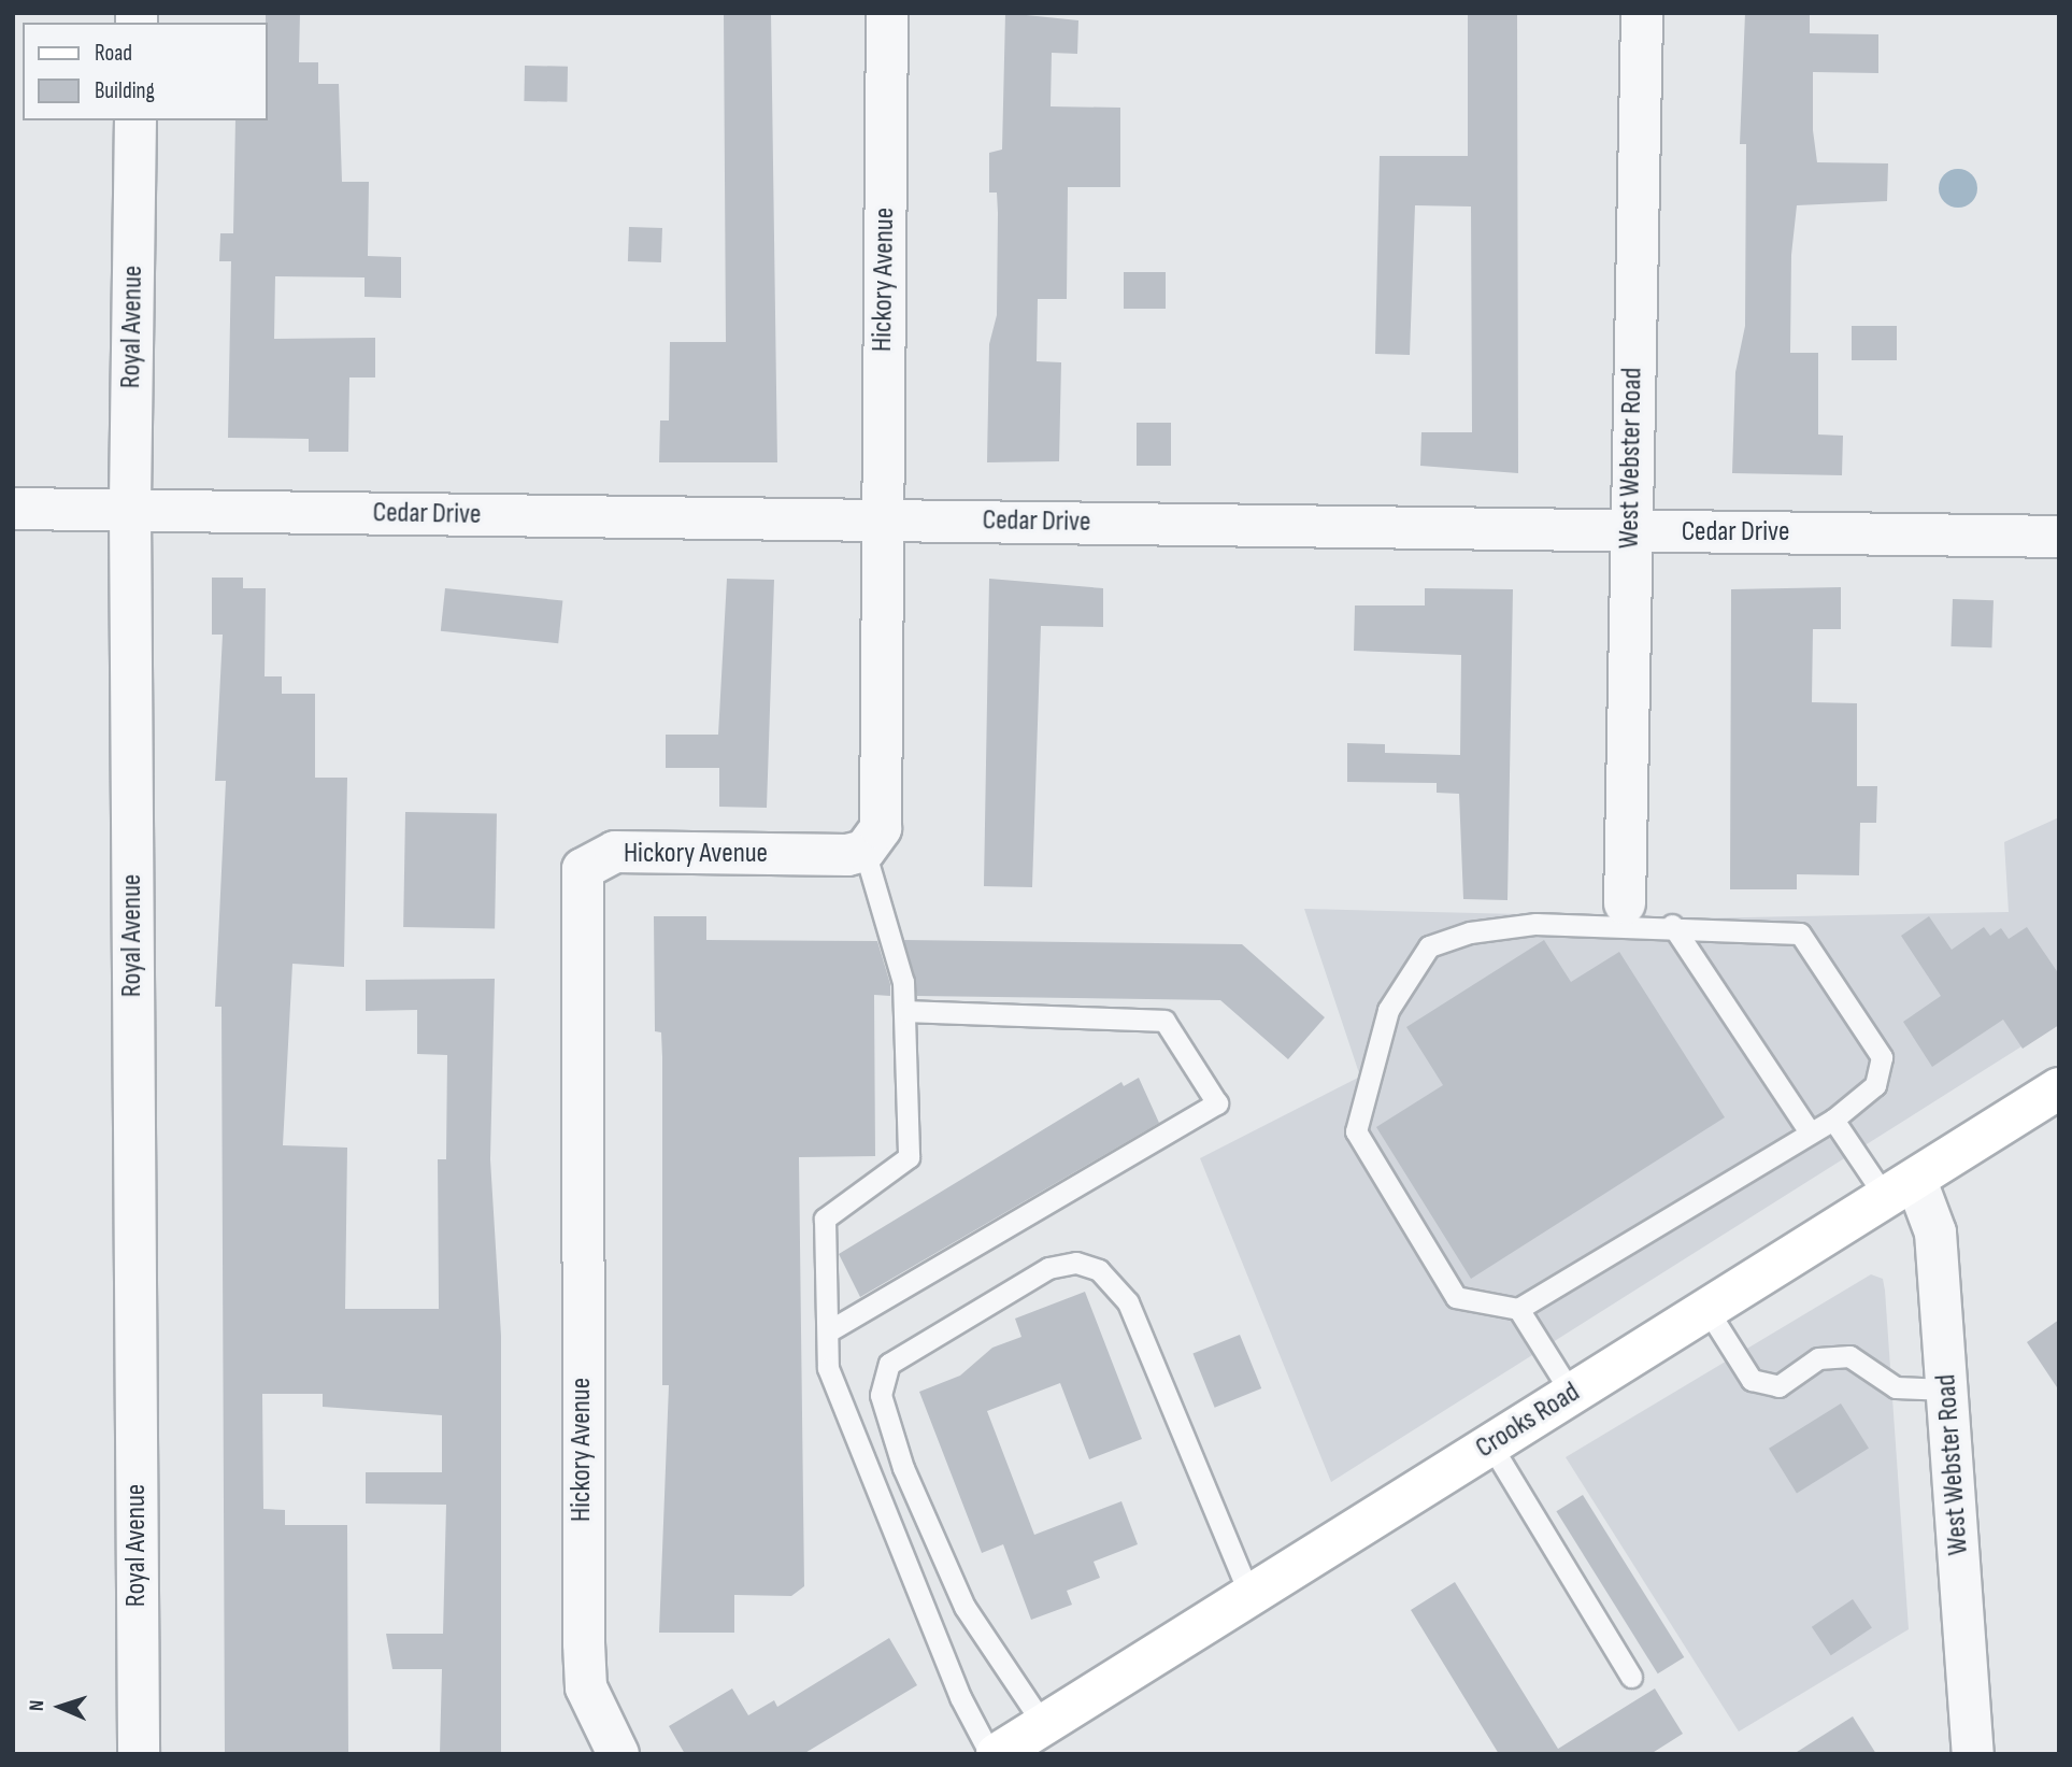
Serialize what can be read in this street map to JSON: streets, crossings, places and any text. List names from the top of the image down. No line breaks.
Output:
{"streets":{"main road":["Crooks Road"],"street":["Hickory Avenue","Royal Avenue","West Webster Road","Cedar Drive"]},"crossings":[["Hickory Avenue","Cedar Drive"],["Royal Avenue","Cedar Drive"],["West Webster Road","Cedar Drive"],["West Webster Road","Crooks Road"]],"legend":["Road","Building"],"north":"left"}
